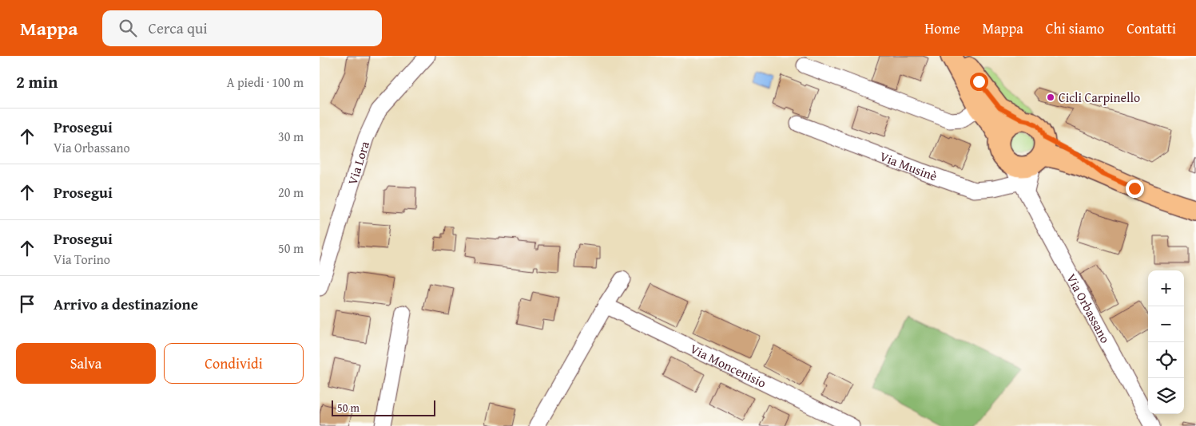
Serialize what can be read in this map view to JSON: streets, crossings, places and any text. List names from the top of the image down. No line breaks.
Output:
{"streets":{"street":["Via Lora","Via Musinè","Via Orbassano","Via Moncenisio"]},"crossings":[["Via Musinè","Via Orbassano"]],"places":["Cicli Carpinello"],"scale_bar":"50 m","page":{"header":"Mappa","search":"Cerca qui","nav":["Home","Mappa","Chi siamo","Contatti"],"heading":["2 min","A piedi · 100 m"],"list":[["Prosegui","Via Orbassano","30 m"],["Prosegui","20 m"],["Prosegui","Via Torino","50 m"],"Arrivo a destinazione"],"map_buttons":["+","−"],"buttons":["Salva","Condividi"],"scale":"50 m"}}
